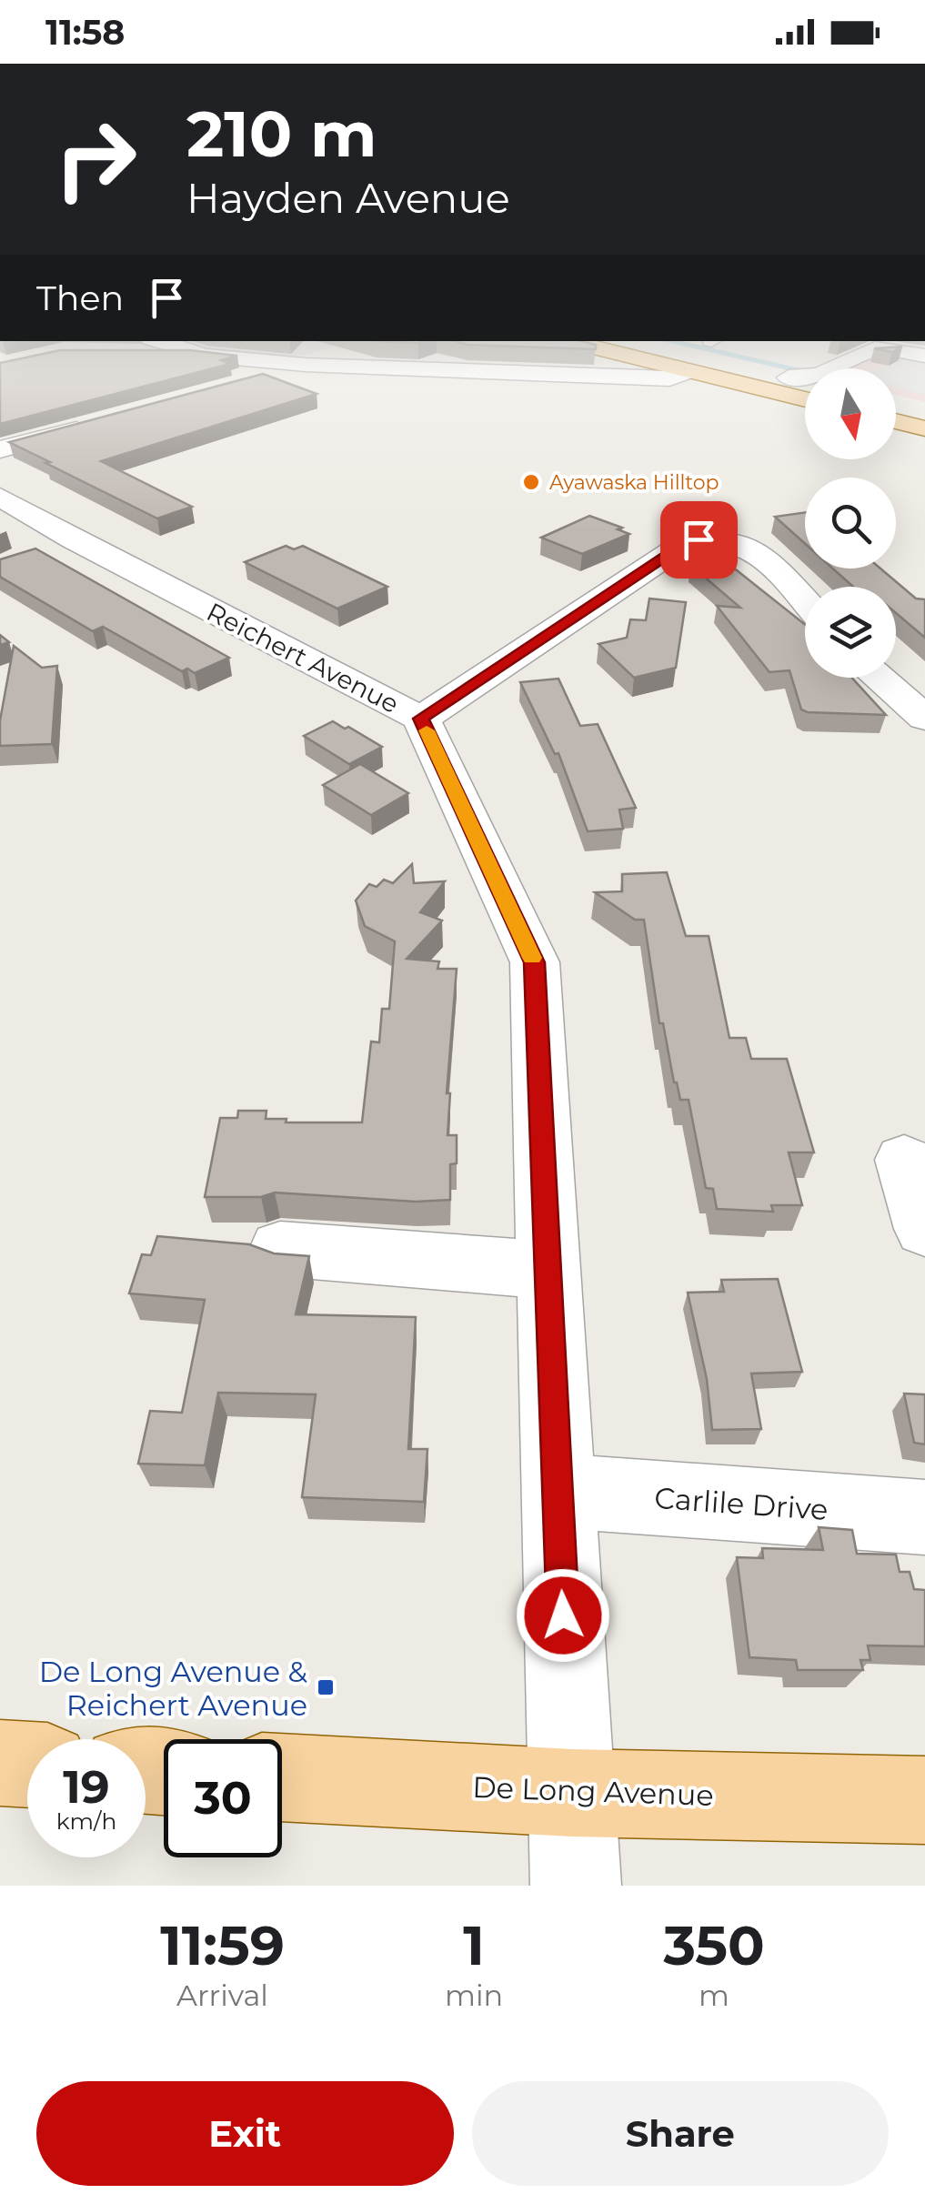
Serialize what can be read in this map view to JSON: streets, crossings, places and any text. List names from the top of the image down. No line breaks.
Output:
{"streets":{"main road":["De Long Avenue"],"street":["Reichert Avenue","Carlile Drive"]},"crossings":[["Reichert Avenue","Carlile Drive"],["Reichert Avenue","De Long Avenue"]],"places":{"other":["Ayawaska Hilltop"],"transit":["De Long Avenue & Reichert Avenue"]},"north":"bottom","page":{"status":"11:58","turn":["210 m","Hayden Avenue"],"then":"Then","speed":"19 km/h","limit":"30","eta":["11:59","Arrival","1","min","350","m"],"buttons":["Exit","Share"]}}
